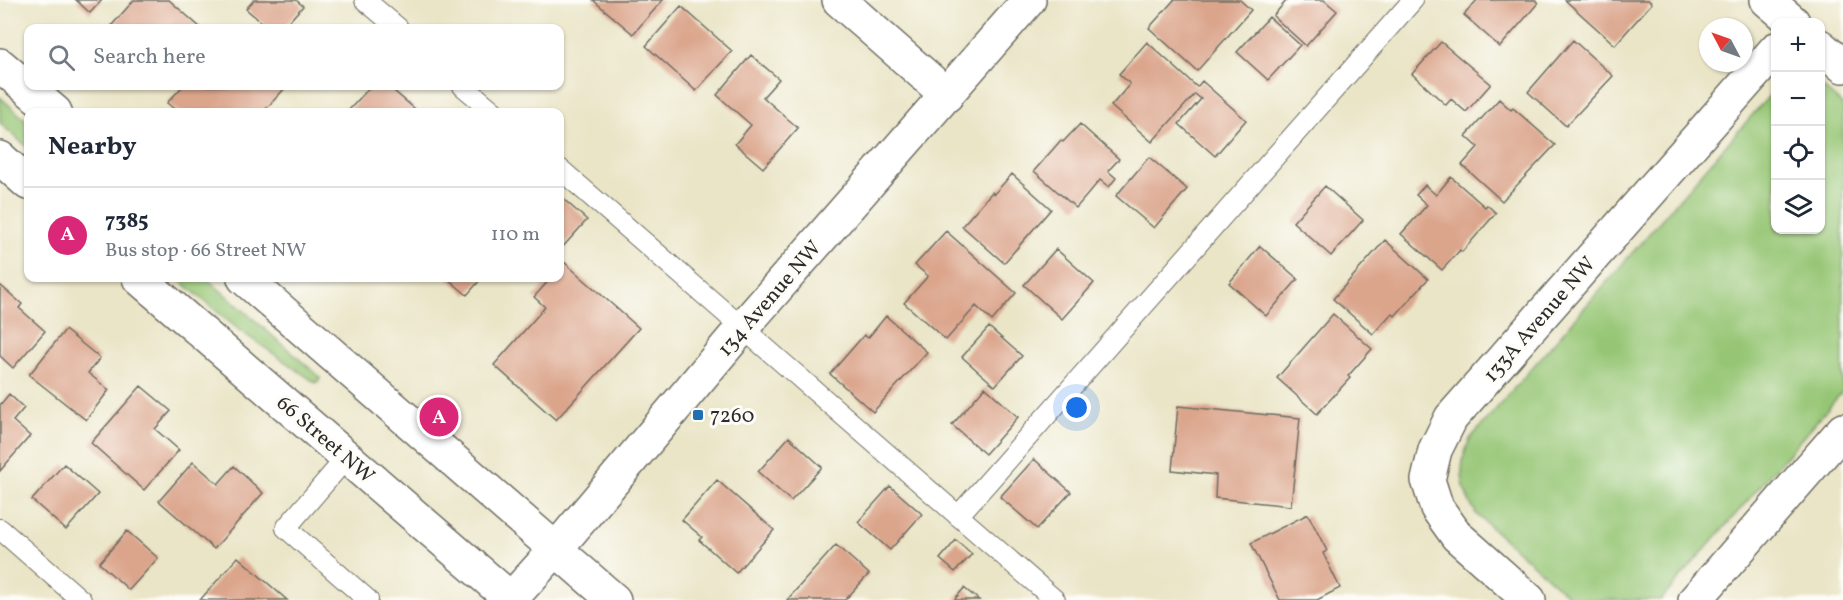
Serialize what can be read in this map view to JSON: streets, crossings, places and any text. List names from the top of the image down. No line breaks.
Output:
{"streets":{"street":["134 Avenue NW","133A Avenue NW","66 Street NW"]},"crossings":[["134 Avenue NW","66 Street NW"]],"places":{"transit":["7260"]},"north":"top left","page":{"map_buttons":["+","−"],"search":"Search here","heading":"Nearby","list":[{"mark":"A","name":"7385","note":"Bus stop · 66 Street NW","value":"110 m"}],"pins":"A"}}
